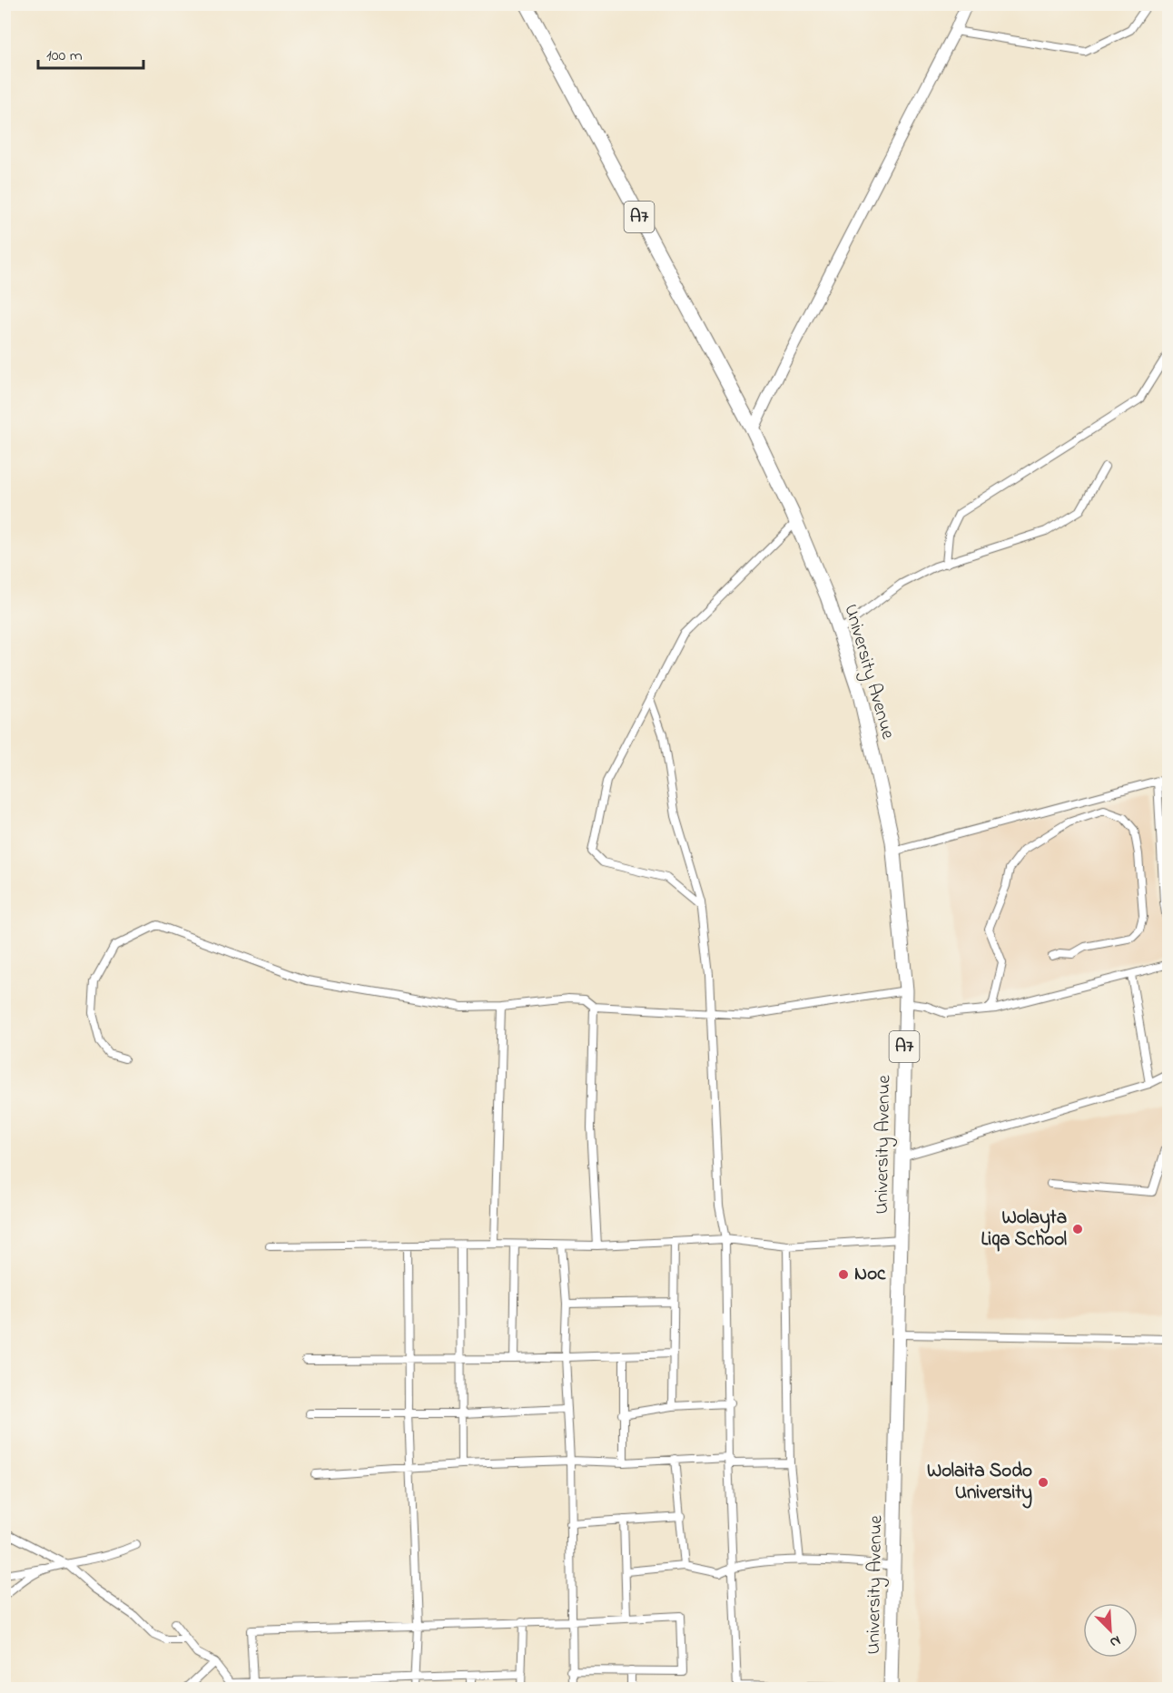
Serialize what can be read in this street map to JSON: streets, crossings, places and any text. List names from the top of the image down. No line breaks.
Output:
{"streets":{"highway":["A7","University Avenue"]},"crossings":[["A7","University Avenue"]],"places":["Wolayta Liqa School","Noc","Wolaita Sodo University"],"scale_bar":"100 m","north":"bottom right"}
